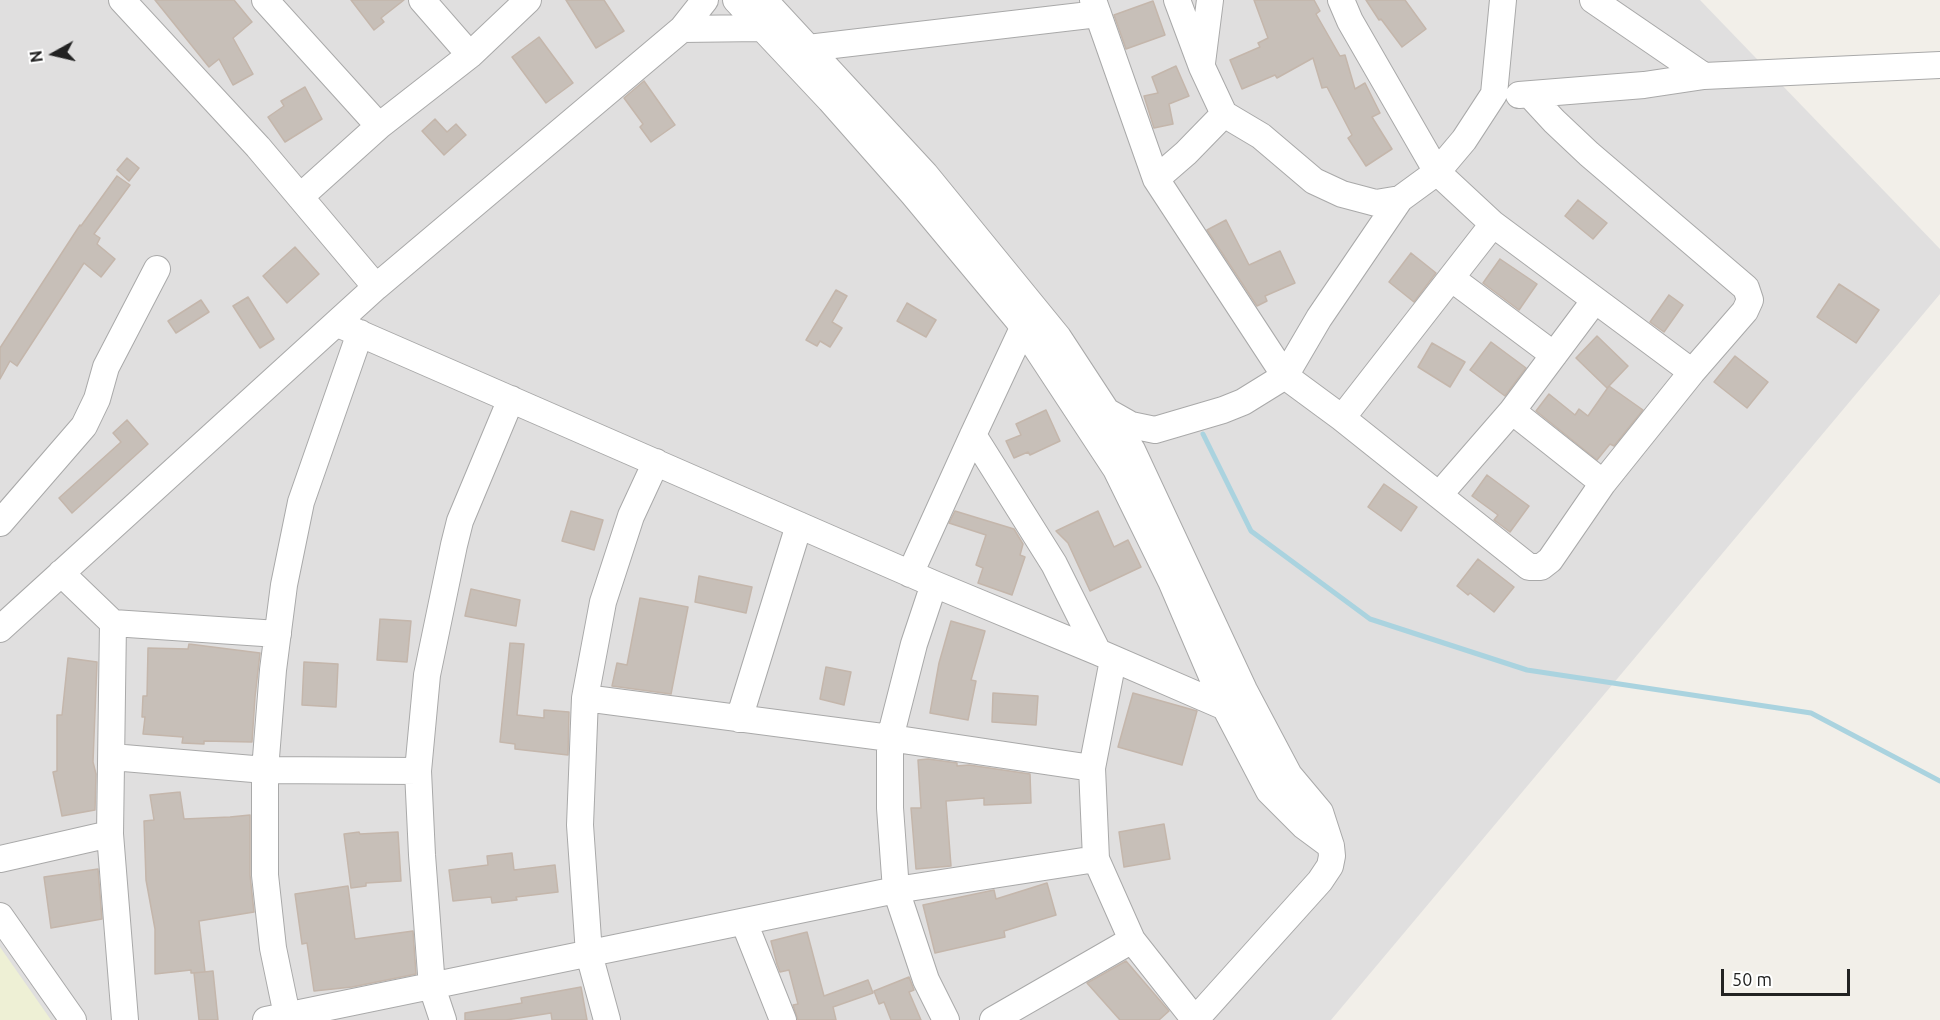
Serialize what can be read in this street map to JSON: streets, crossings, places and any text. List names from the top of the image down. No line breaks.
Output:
{"scale_bar":"50 m","north":"left"}
